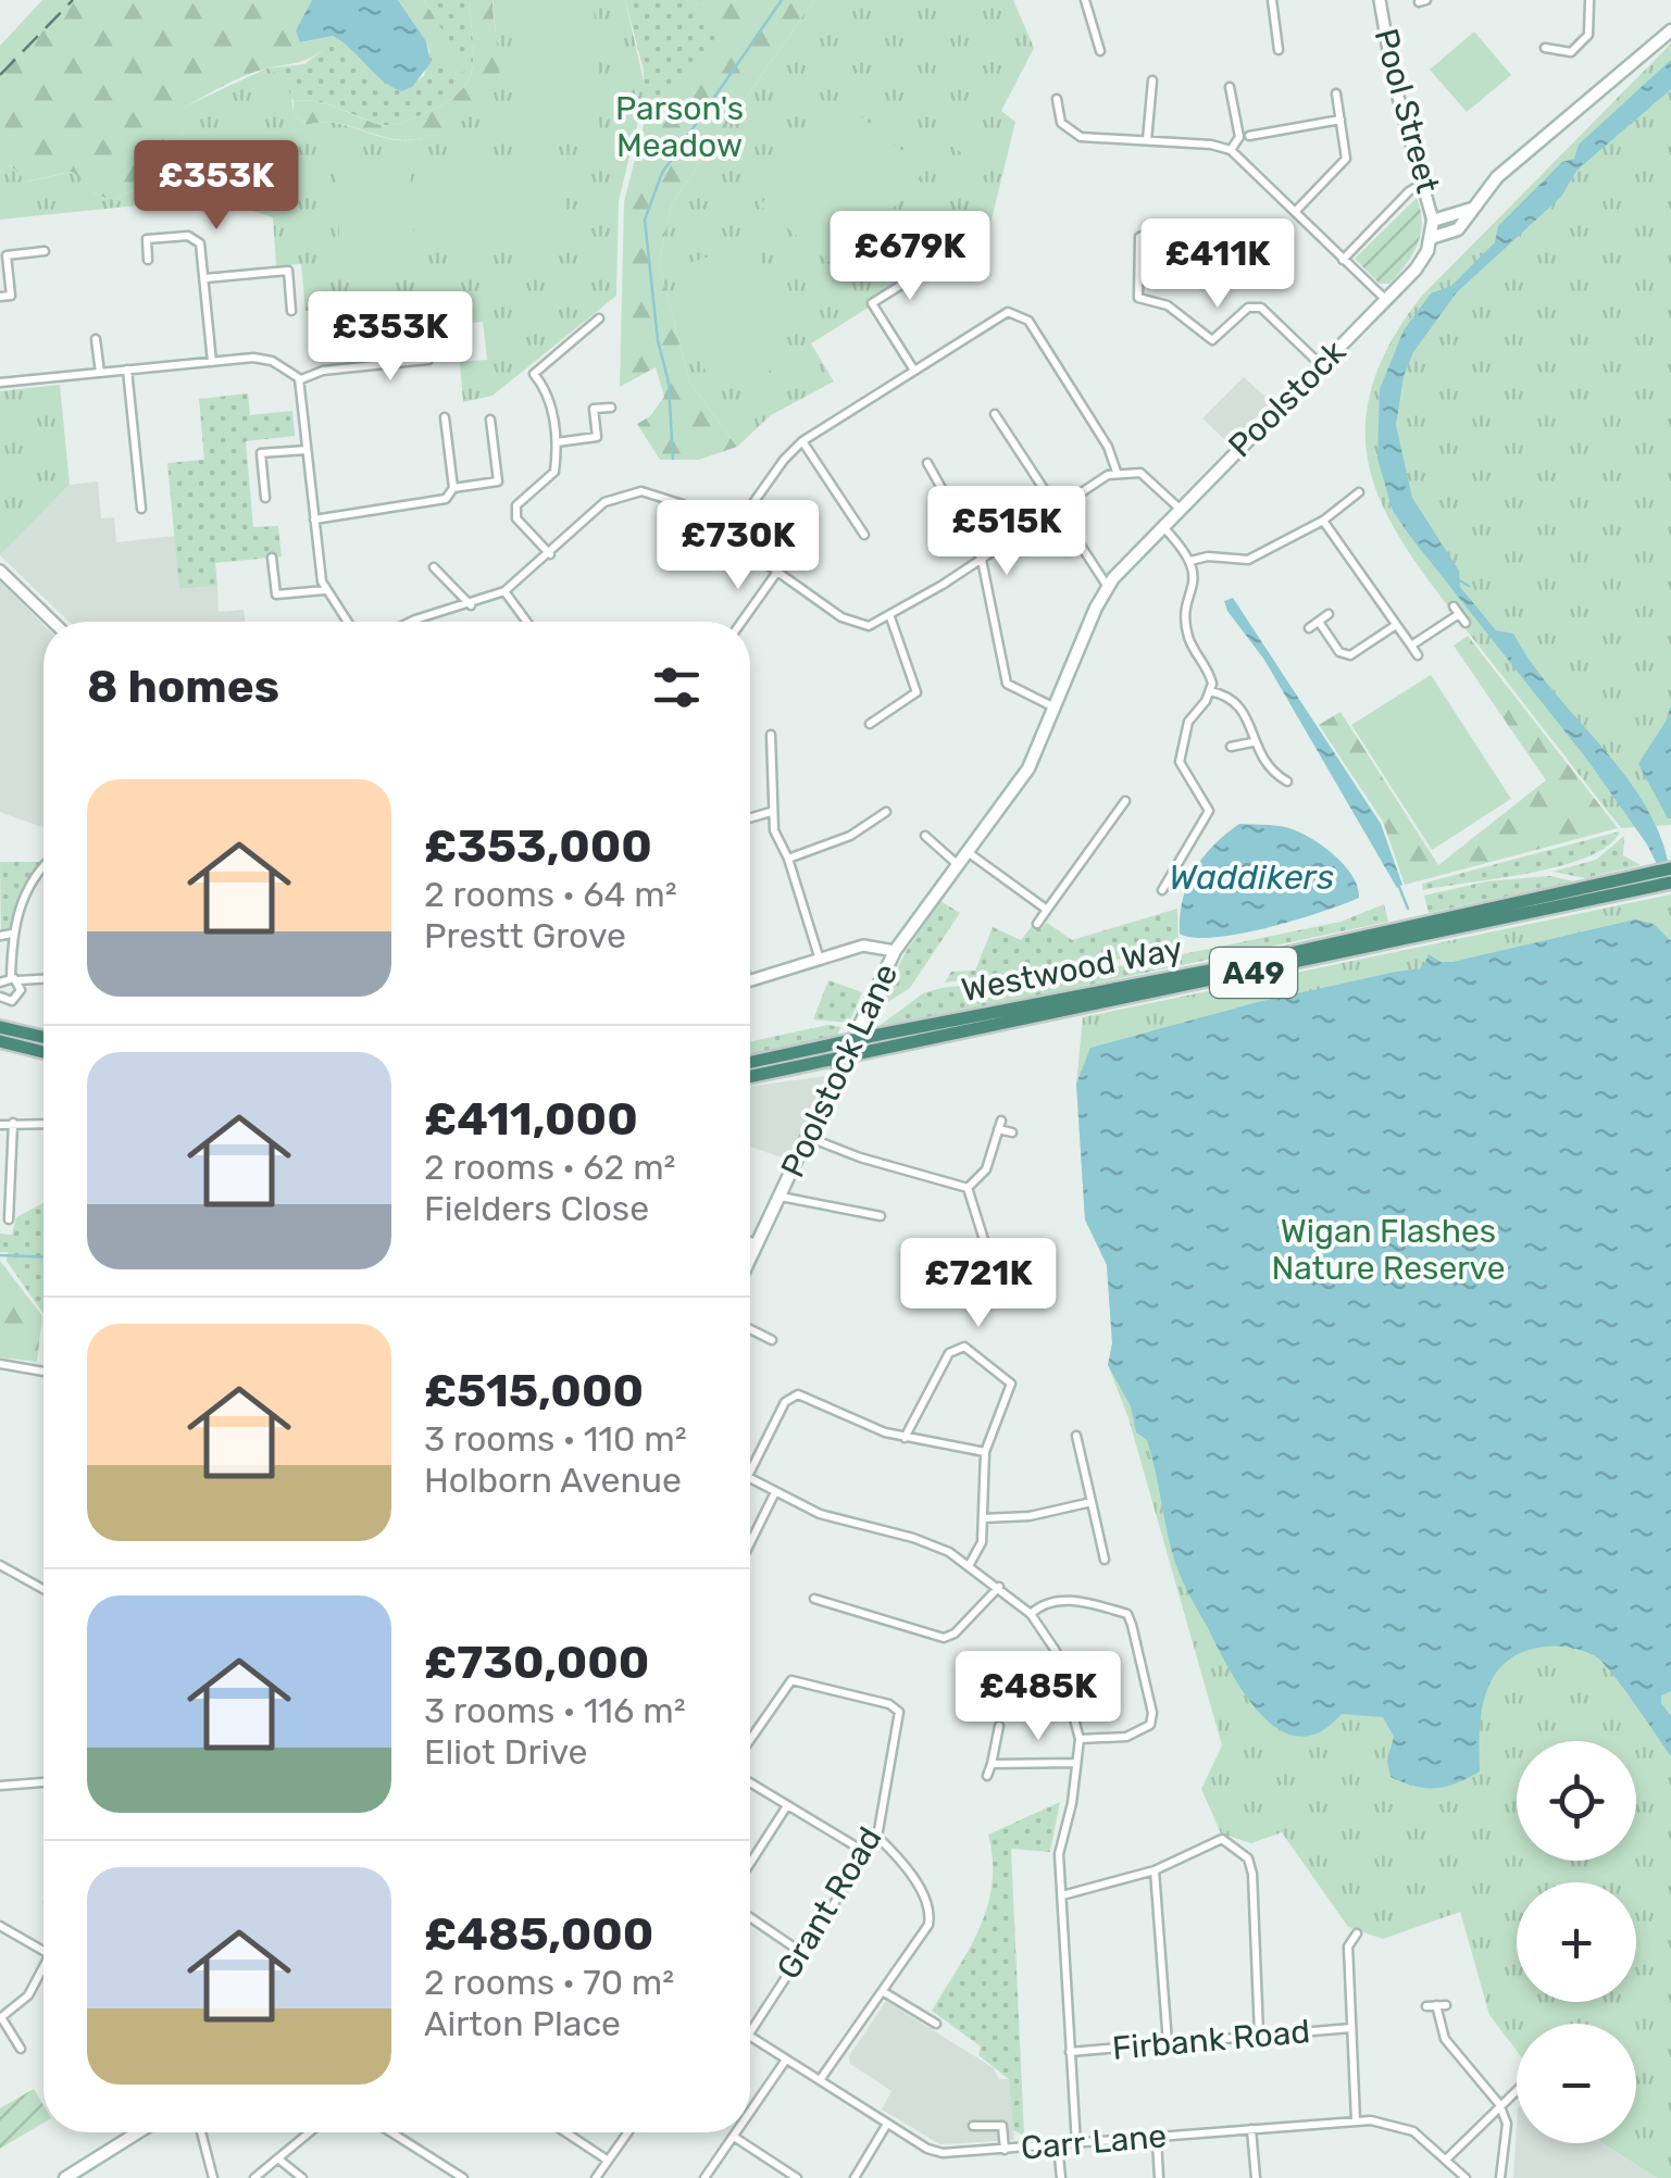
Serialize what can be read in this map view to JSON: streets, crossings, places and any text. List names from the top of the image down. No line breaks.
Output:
{"streets":{"highway":["Westwood Way","A49"],"main road":["Poolstock","Poolstock Lane"],"street":["Pool Street","Grant Road","Firbank Road","Carr Lane"]},"crossings":[["Pool Street","Poolstock"],["Poolstock","Poolstock Lane"]],"water":["Waddikers"],"parks":["Parson's Meadow","Wigan Flashes Nature Reserve"],"page":{"price":["£353K","£679K","£411K","£353K","£515K","£730K","£721K","£485K"],"heading":"8 homes","list":[{"name":"£353,000","note":"2 rooms · 64 m² · Prestt Grove"},{"name":"£411,000","note":"2 rooms · 62 m² · Fielders Close"},{"name":"£515,000","note":"3 rooms · 110 m² · Holborn Avenue"},{"name":"£730,000","note":"3 rooms · 116 m² · Eliot Drive"},{"name":"£485,000","note":"2 rooms · 70 m² · Airton Place"}],"map_buttons":["+","−"]}}
